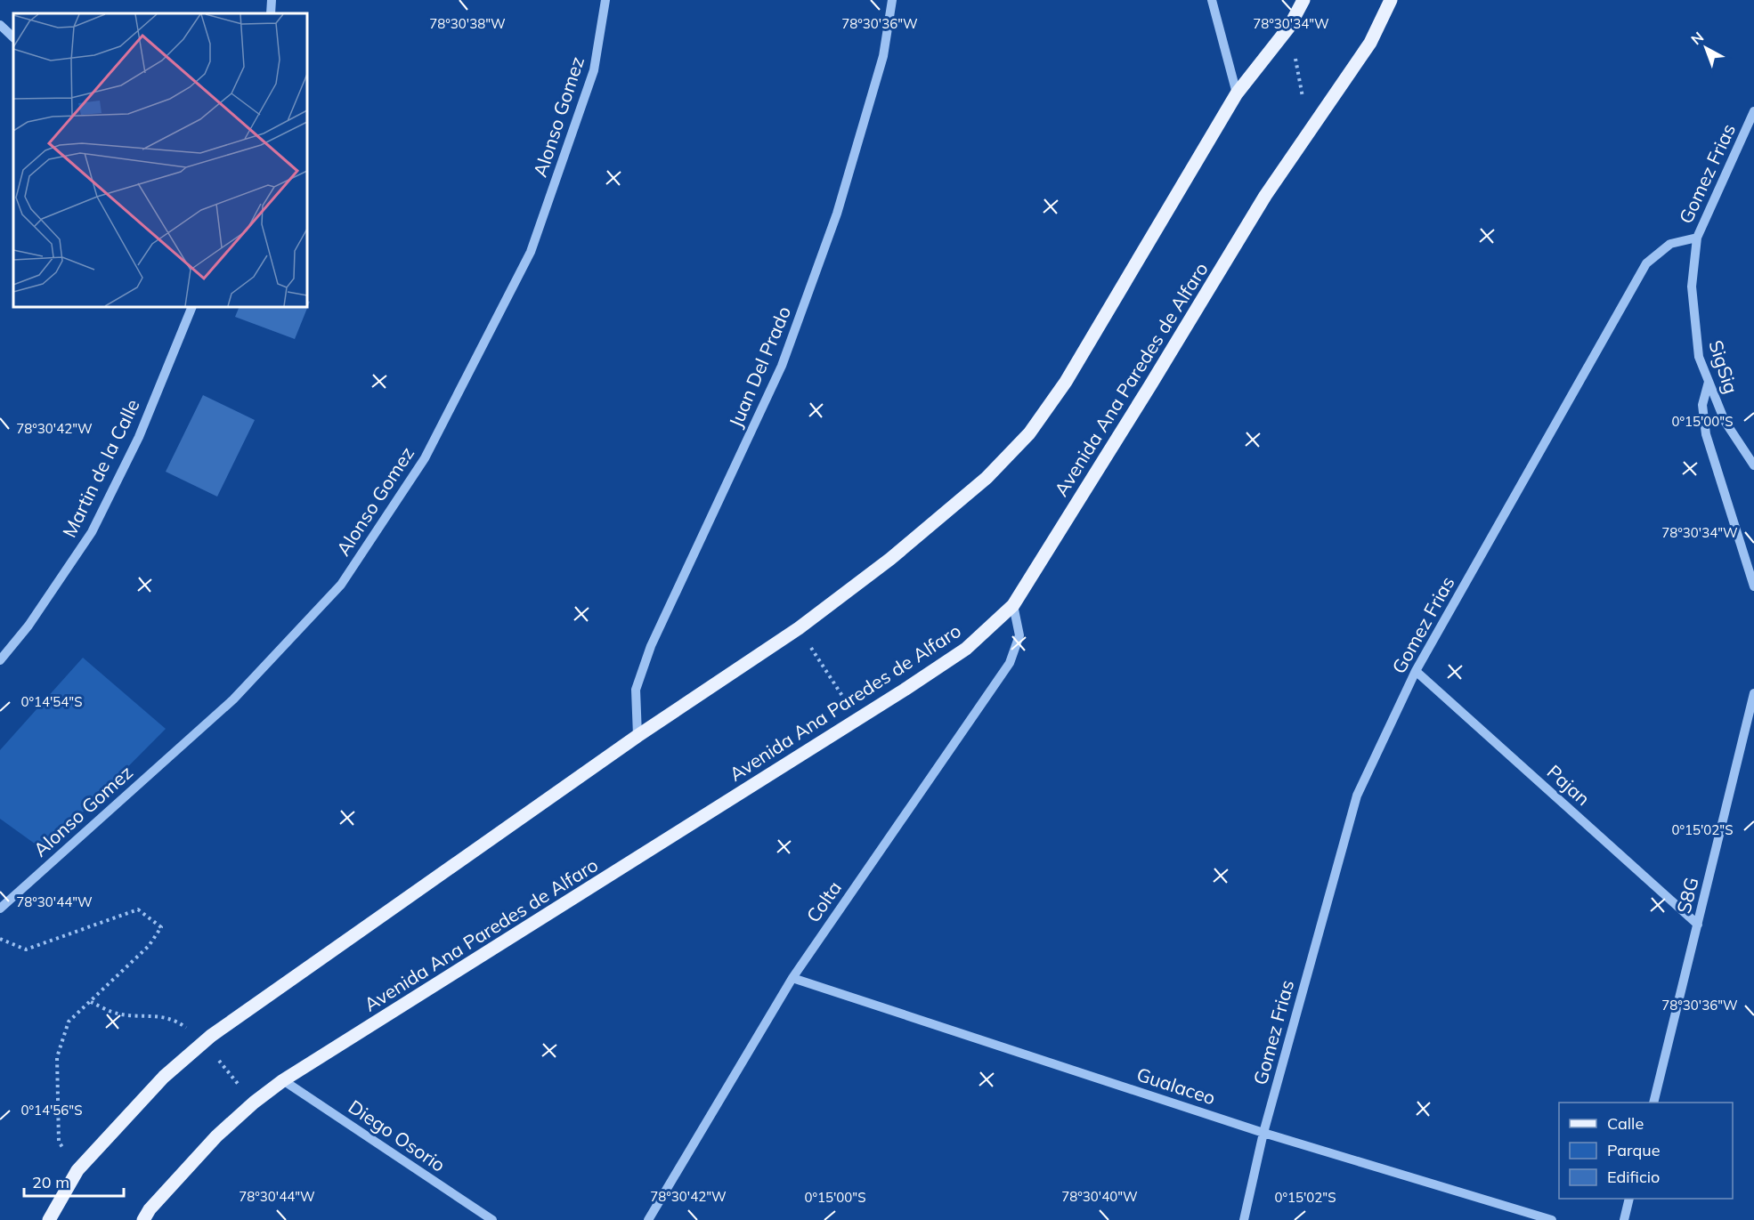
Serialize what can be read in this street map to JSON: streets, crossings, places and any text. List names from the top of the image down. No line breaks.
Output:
{"streets":{"main road":["Avenida Ana Paredes de Alfaro"],"street":["Alonso Gomez","Gomez Frias","Juan Del Prado","SigSig","Martin de la Calle","Pajan","S8G","Colta","Gualaceo","Diego Osorio"]},"crossings":[["Gomez Frias","SigSig"],["Gomez Frias","Pajan"],["Gomez Frias","Gualaceo"],["Avenida Ana Paredes de Alfaro","Colta"],["Avenida Ana Paredes de Alfaro","Diego Osorio"],["Pajan","S8G"],["Colta","Gualaceo"]],"legend":["Calle","Parque","Edificio"],"scale_bar":"20 m","north":"top left","coordinates":["78°30'38\"W","78°30'36\"W","78°30'34\"W","0°15'00\"S","78°30'42\"W","0°14'54\"S","0°15'02\"S","78°30'44\"W","0°14'56\"S","78°30'40\"W"]}
